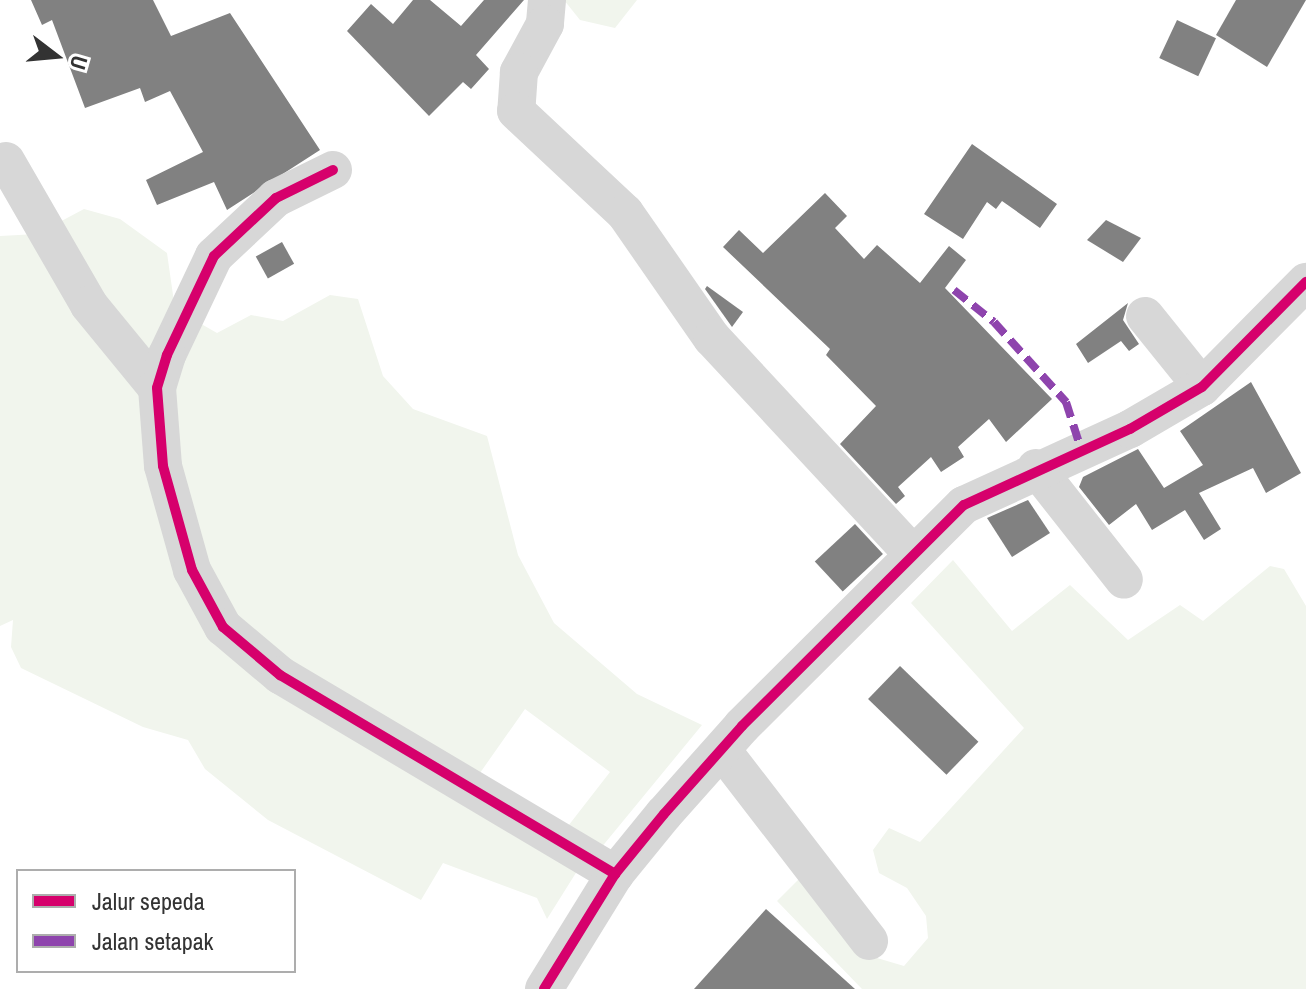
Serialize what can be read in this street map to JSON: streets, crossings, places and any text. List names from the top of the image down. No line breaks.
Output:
{"legend":["Jalur sepeda","Jalan setapak"],"north":"right"}
